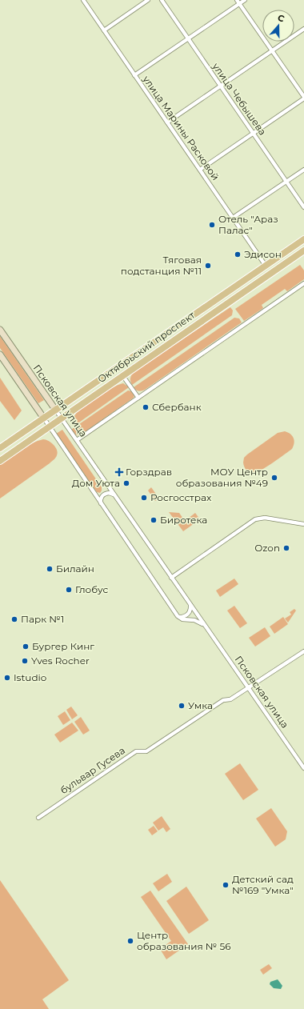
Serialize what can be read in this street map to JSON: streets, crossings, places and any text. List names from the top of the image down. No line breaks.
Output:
{"streets":{"main road":["Октябрьский проспект","Псковская улица"],"street":["улица Чебышева","улица Марины Расковой","бульвар Гусева"]},"crossings":[["улица Марины Расковой","Октябрьский проспект"],["Октябрьский проспект","Псковская улица"],["Псковская улица","бульвар Гусева"]],"places":{"other":["Отель \"Араз Палас\"","Эдисон","Тяговая подстанция №11","Сбербанк","МОУ Центр образования №49","Дом Уюта","Росгосстрах","Биротека","Ozon","Билайн","Глобус","Парк №1","Бургер Кинг","Yves Rocher","Istudio","Умка","Детский сад №169 \"Умка\"","Центр образования № 56"],"health":["Горздрав"]},"north":"top"}
